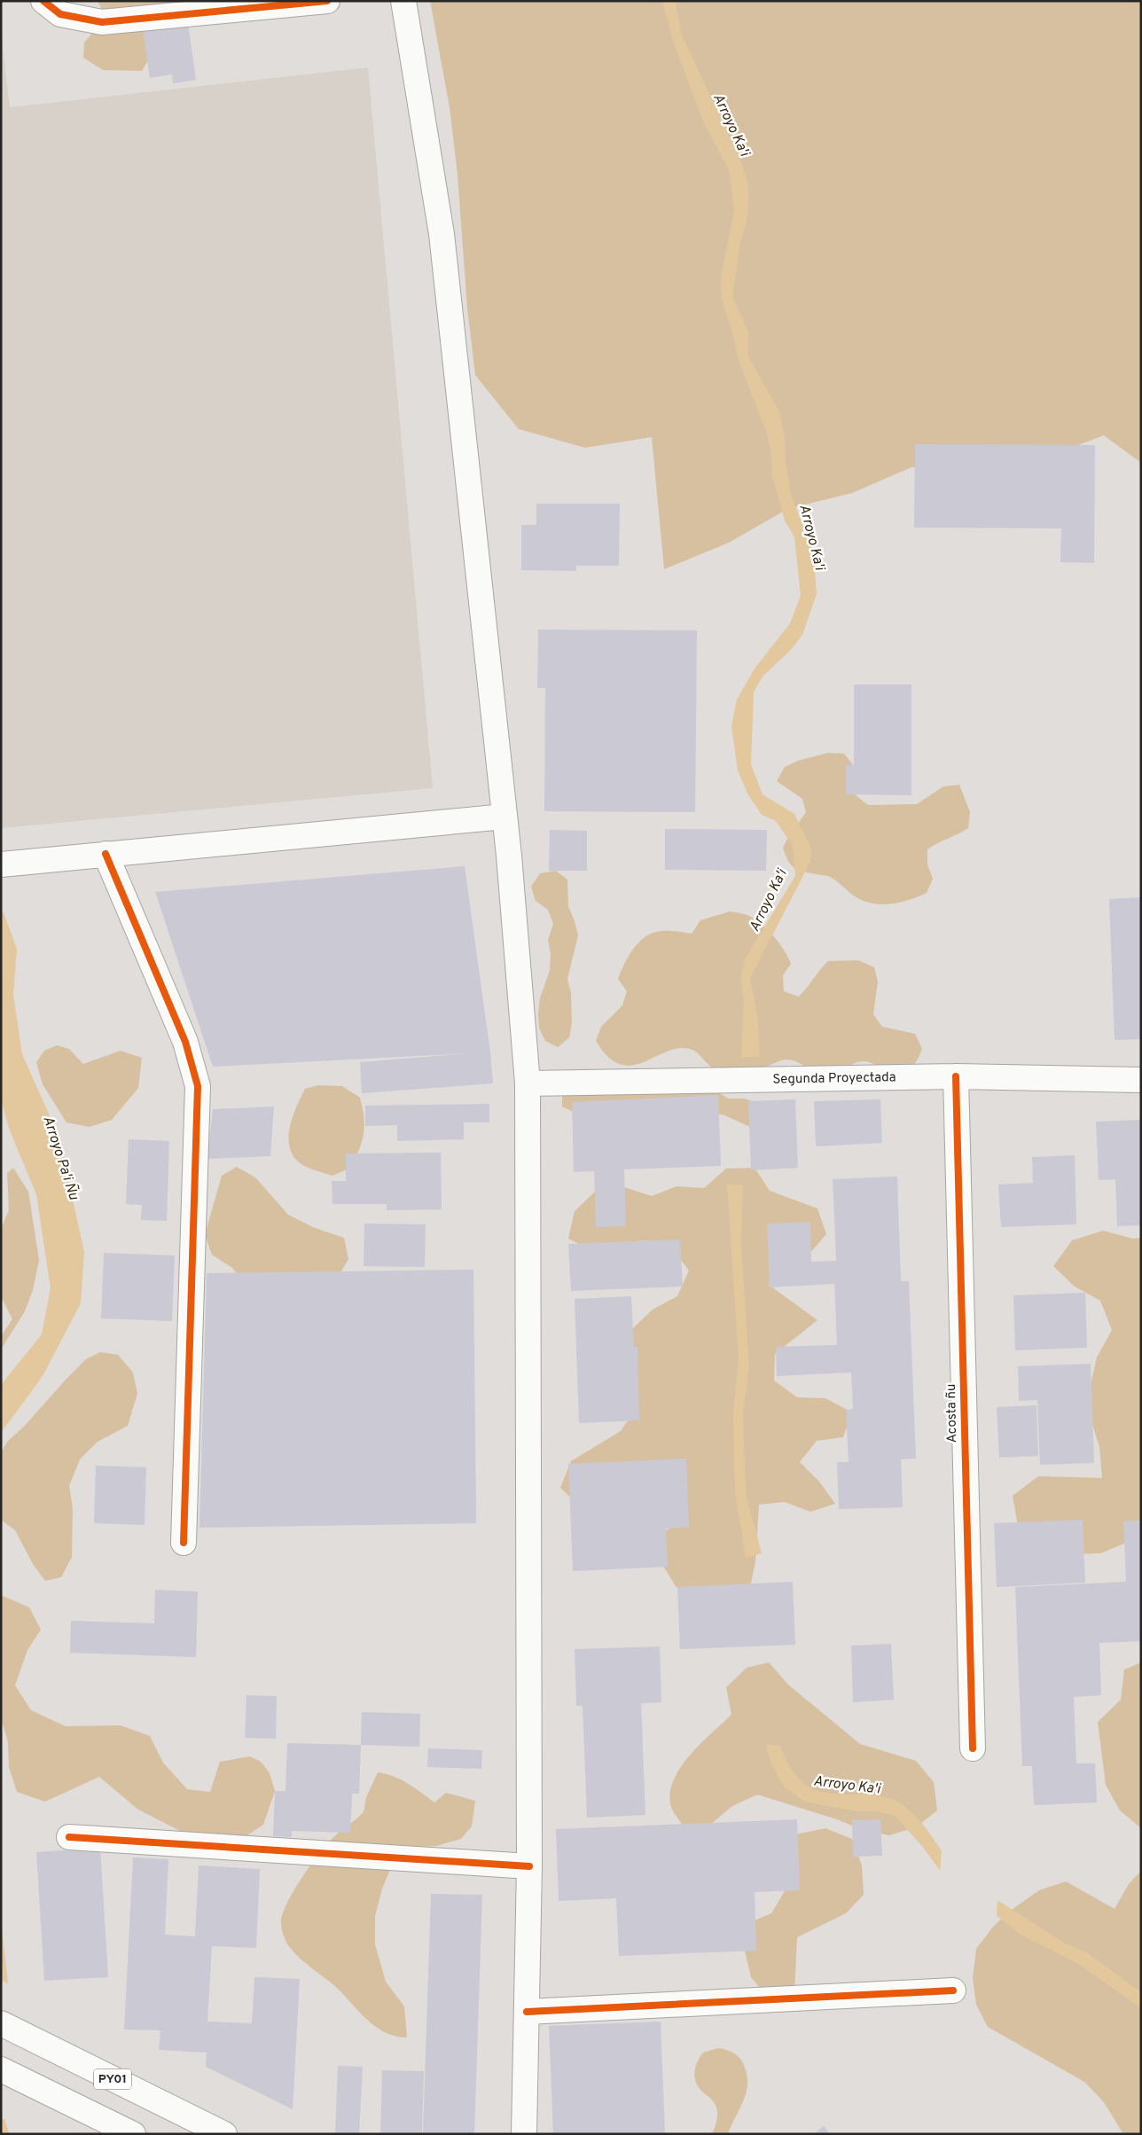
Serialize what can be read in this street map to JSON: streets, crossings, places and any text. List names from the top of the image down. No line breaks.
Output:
{"streets":{"main road":["Segunda Proyectada","Acosta ñu","PY01"]},"crossings":[["Segunda Proyectada","Acosta ñu"]],"water":["Arroyo Ka'i","Arroyo Pa'i Ñu"]}
